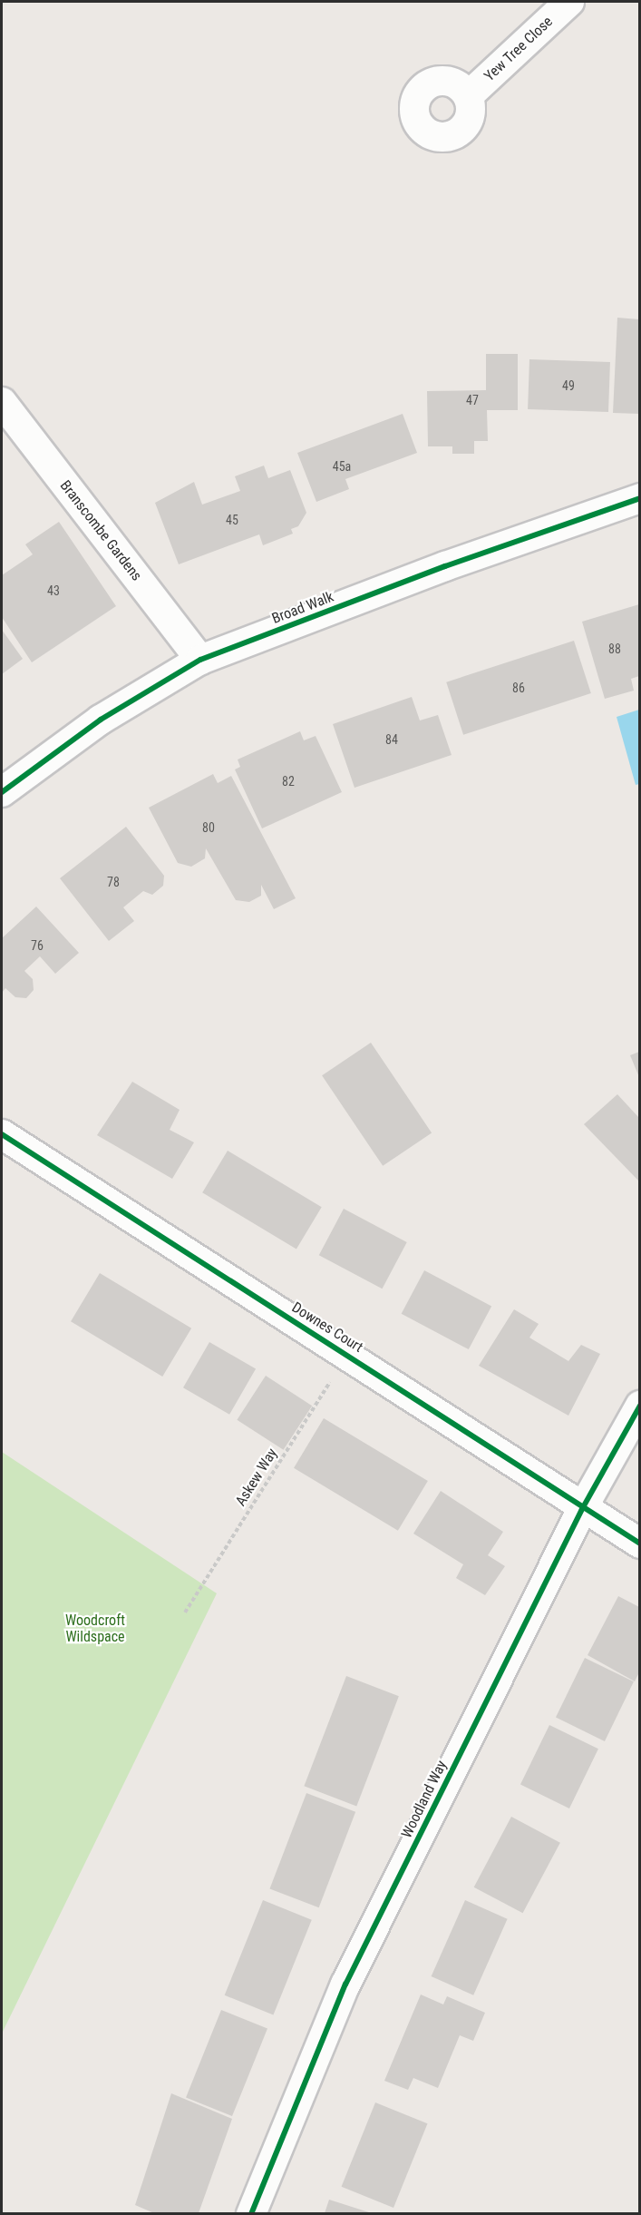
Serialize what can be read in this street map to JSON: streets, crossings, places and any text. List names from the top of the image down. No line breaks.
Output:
{"streets":{"street":["Yew Tree Close","Branscombe Gardens","Broad Walk","Downes Court","Woodland Way"],"path":["Askew Way"]},"crossings":[["Branscombe Gardens","Broad Walk"],["Downes Court","Askew Way"],["Downes Court","Woodland Way"]],"parks":["Woodcroft Wildspace"],"house_numbers":["49","47","45a","45","43","88","86","84","82","80","78","76"]}
